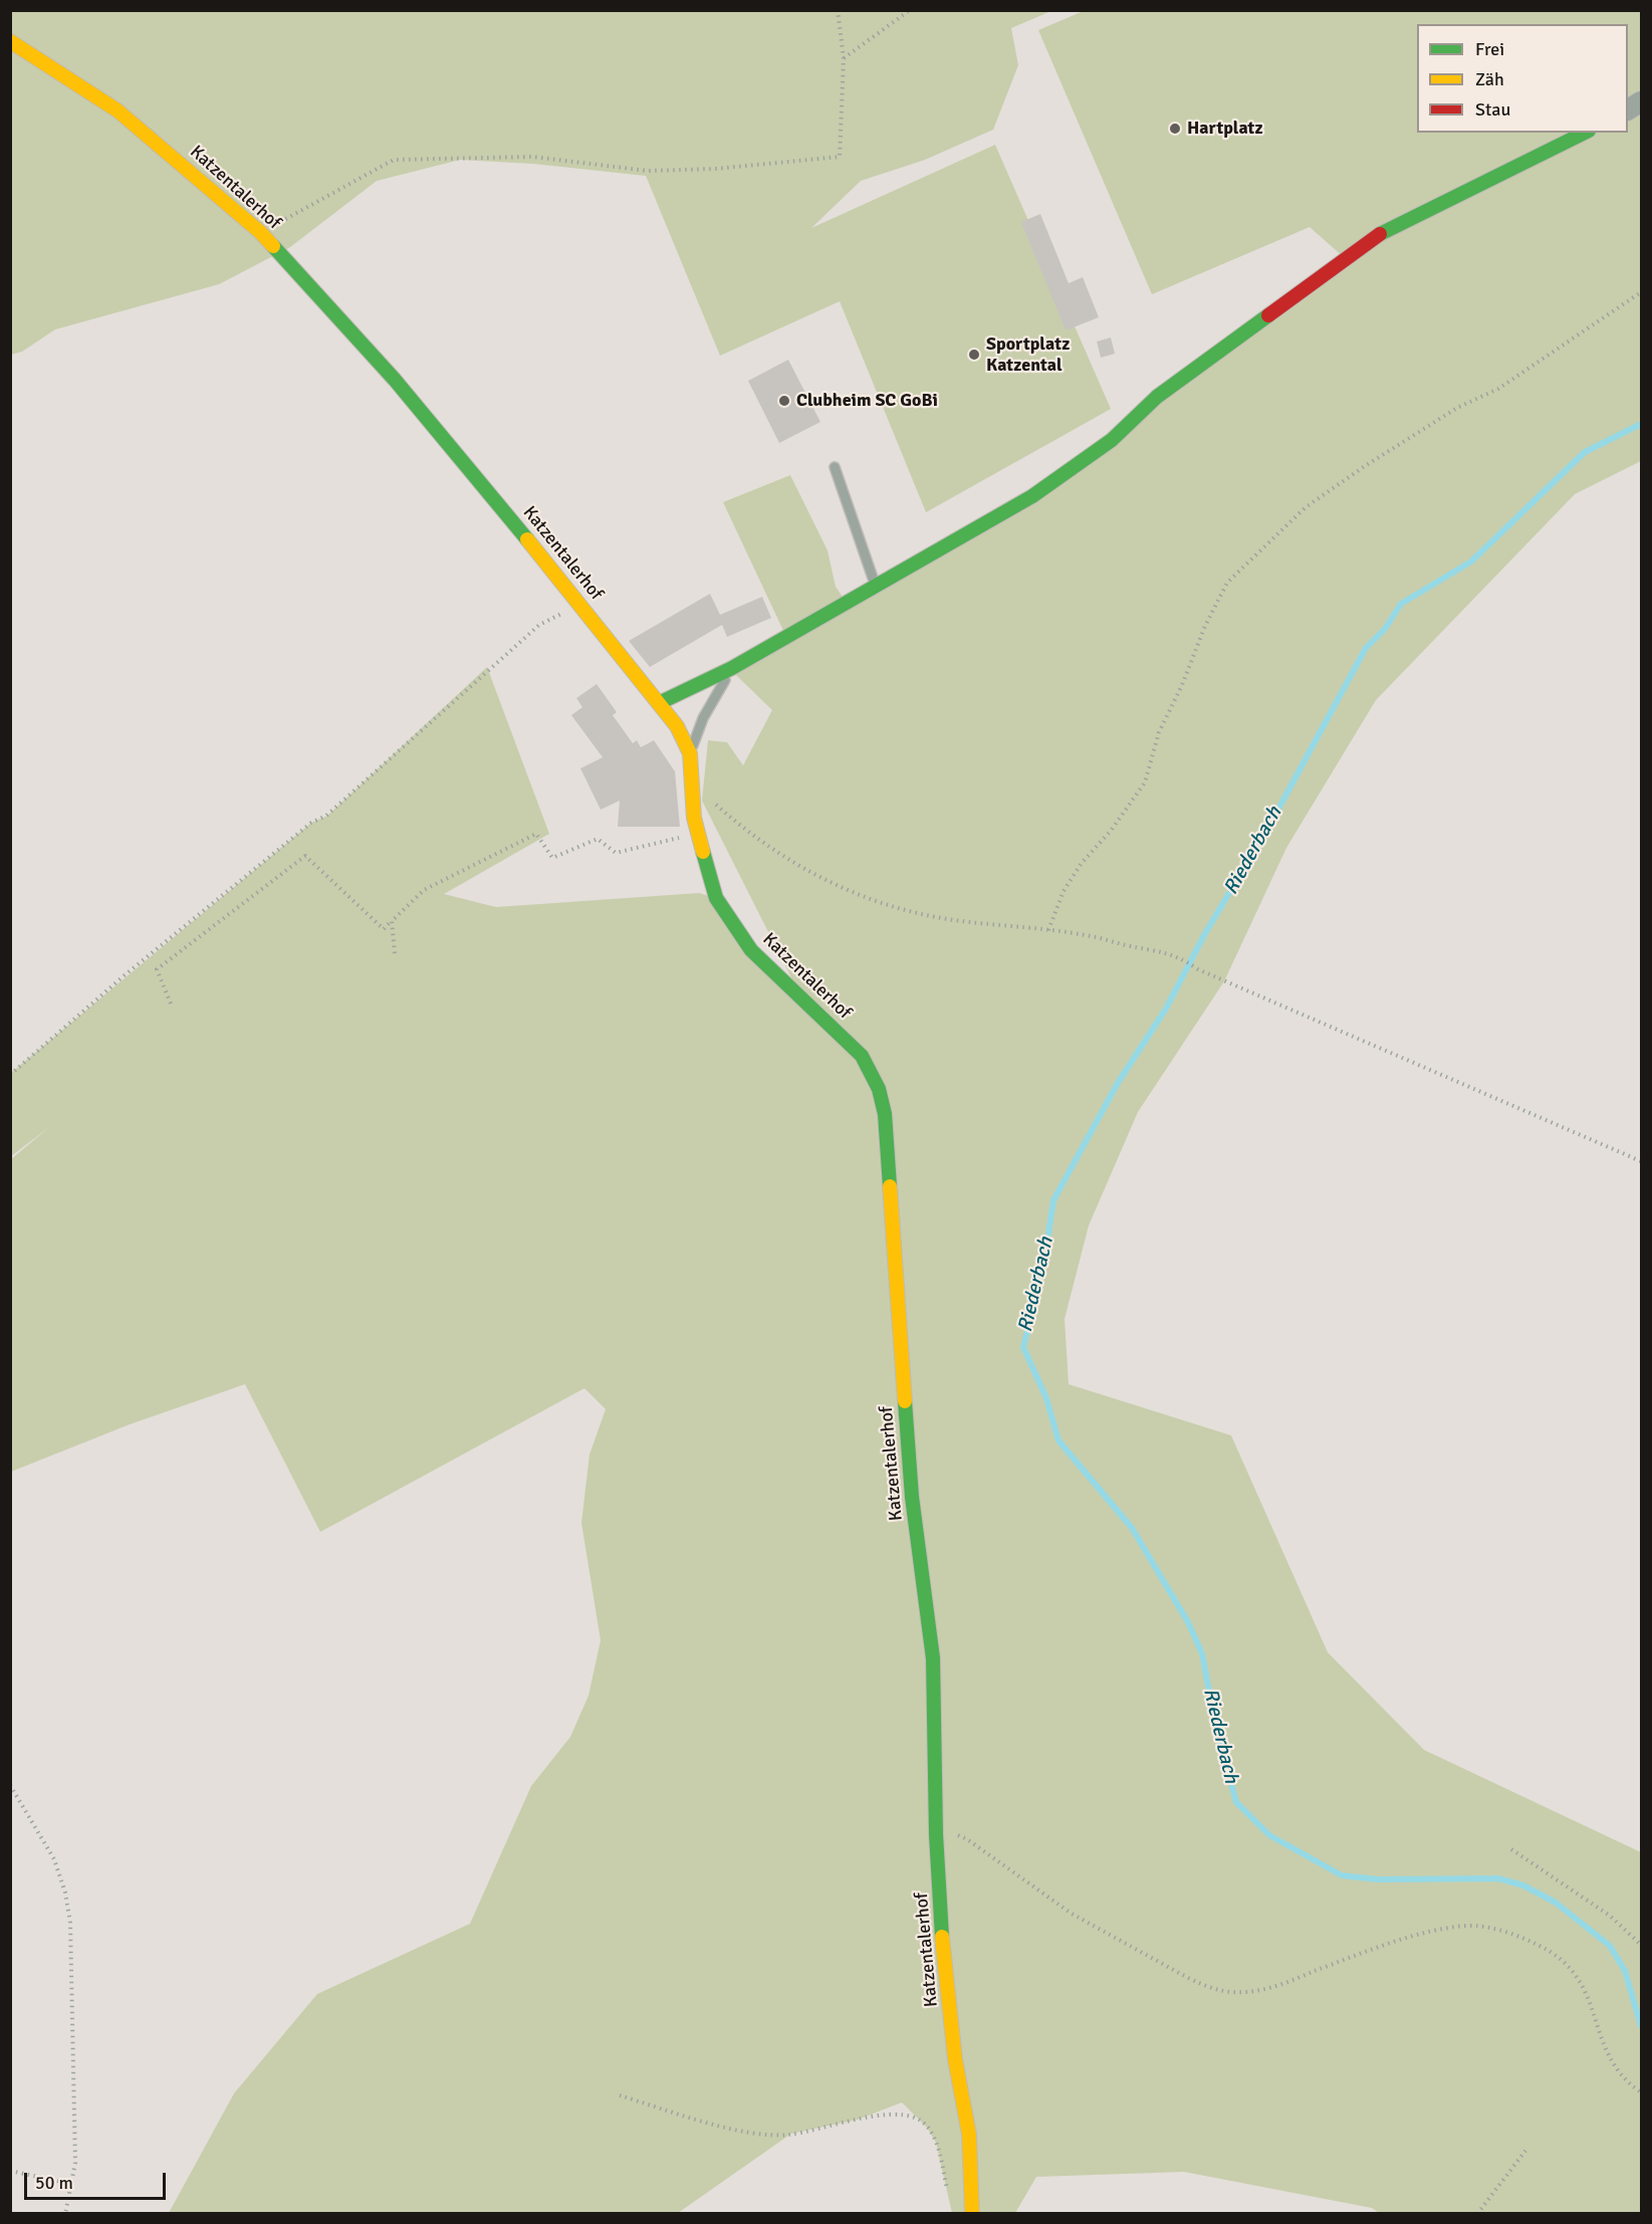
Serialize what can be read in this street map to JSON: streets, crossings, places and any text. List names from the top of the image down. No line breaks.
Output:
{"streets":{"street":["Katzentalerhof"]},"water":["Riederbach"],"places":["Hartplatz","Sportplatz Katzental","Clubheim SC GoBi"],"legend":["Frei","Zäh","Stau"],"scale_bar":"50 m"}
